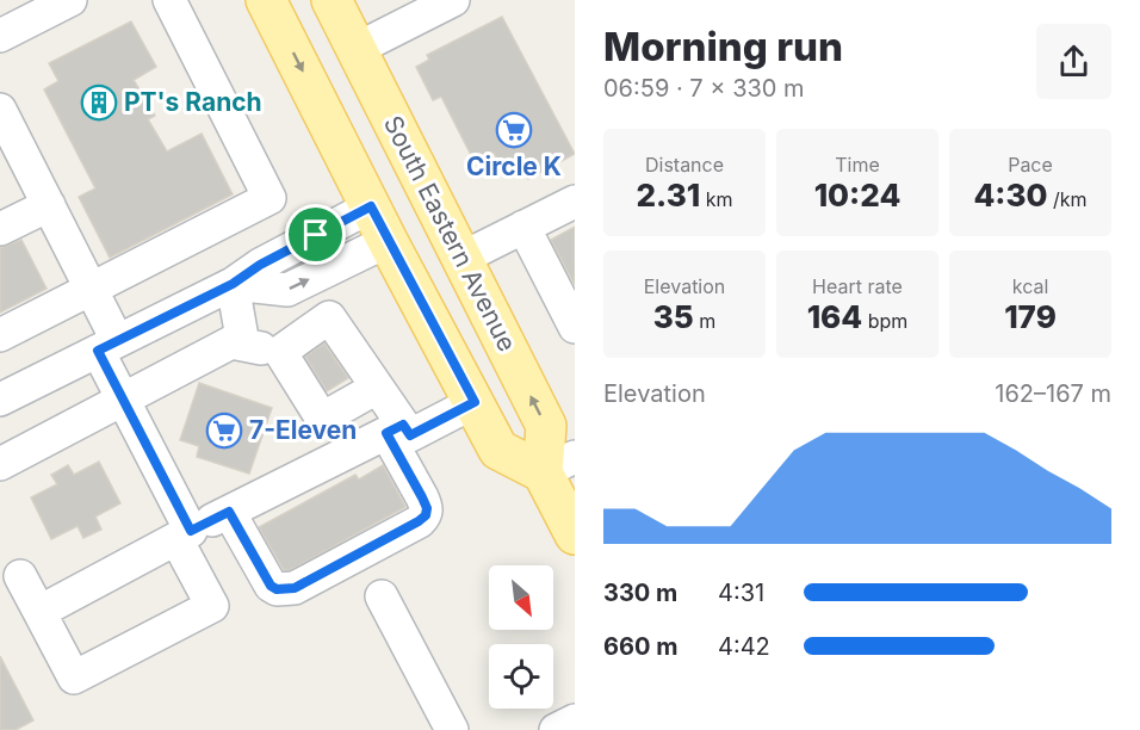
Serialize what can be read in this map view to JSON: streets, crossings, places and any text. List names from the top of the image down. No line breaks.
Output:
{"streets":{"main road":["South Eastern Avenue"]},"places":{"building":["PT's Ranch"],"supermarket":["Circle K","7-Eleven"]},"north":"bottom right","page":{"heading":["Morning run","06:59 · 7 × 330 m"],"stats":[["Distance","2.31 km"],["Time","10:24"],["Pace","4:30 /km"],["Elevation","35 m"],["Heart rate","164 bpm"],["kcal","179"]],"chart":["Elevation","162–167 m"],"list":[{"name":"330 m","note":"4:31"},{"name":"660 m","note":"4:42"}]}}
